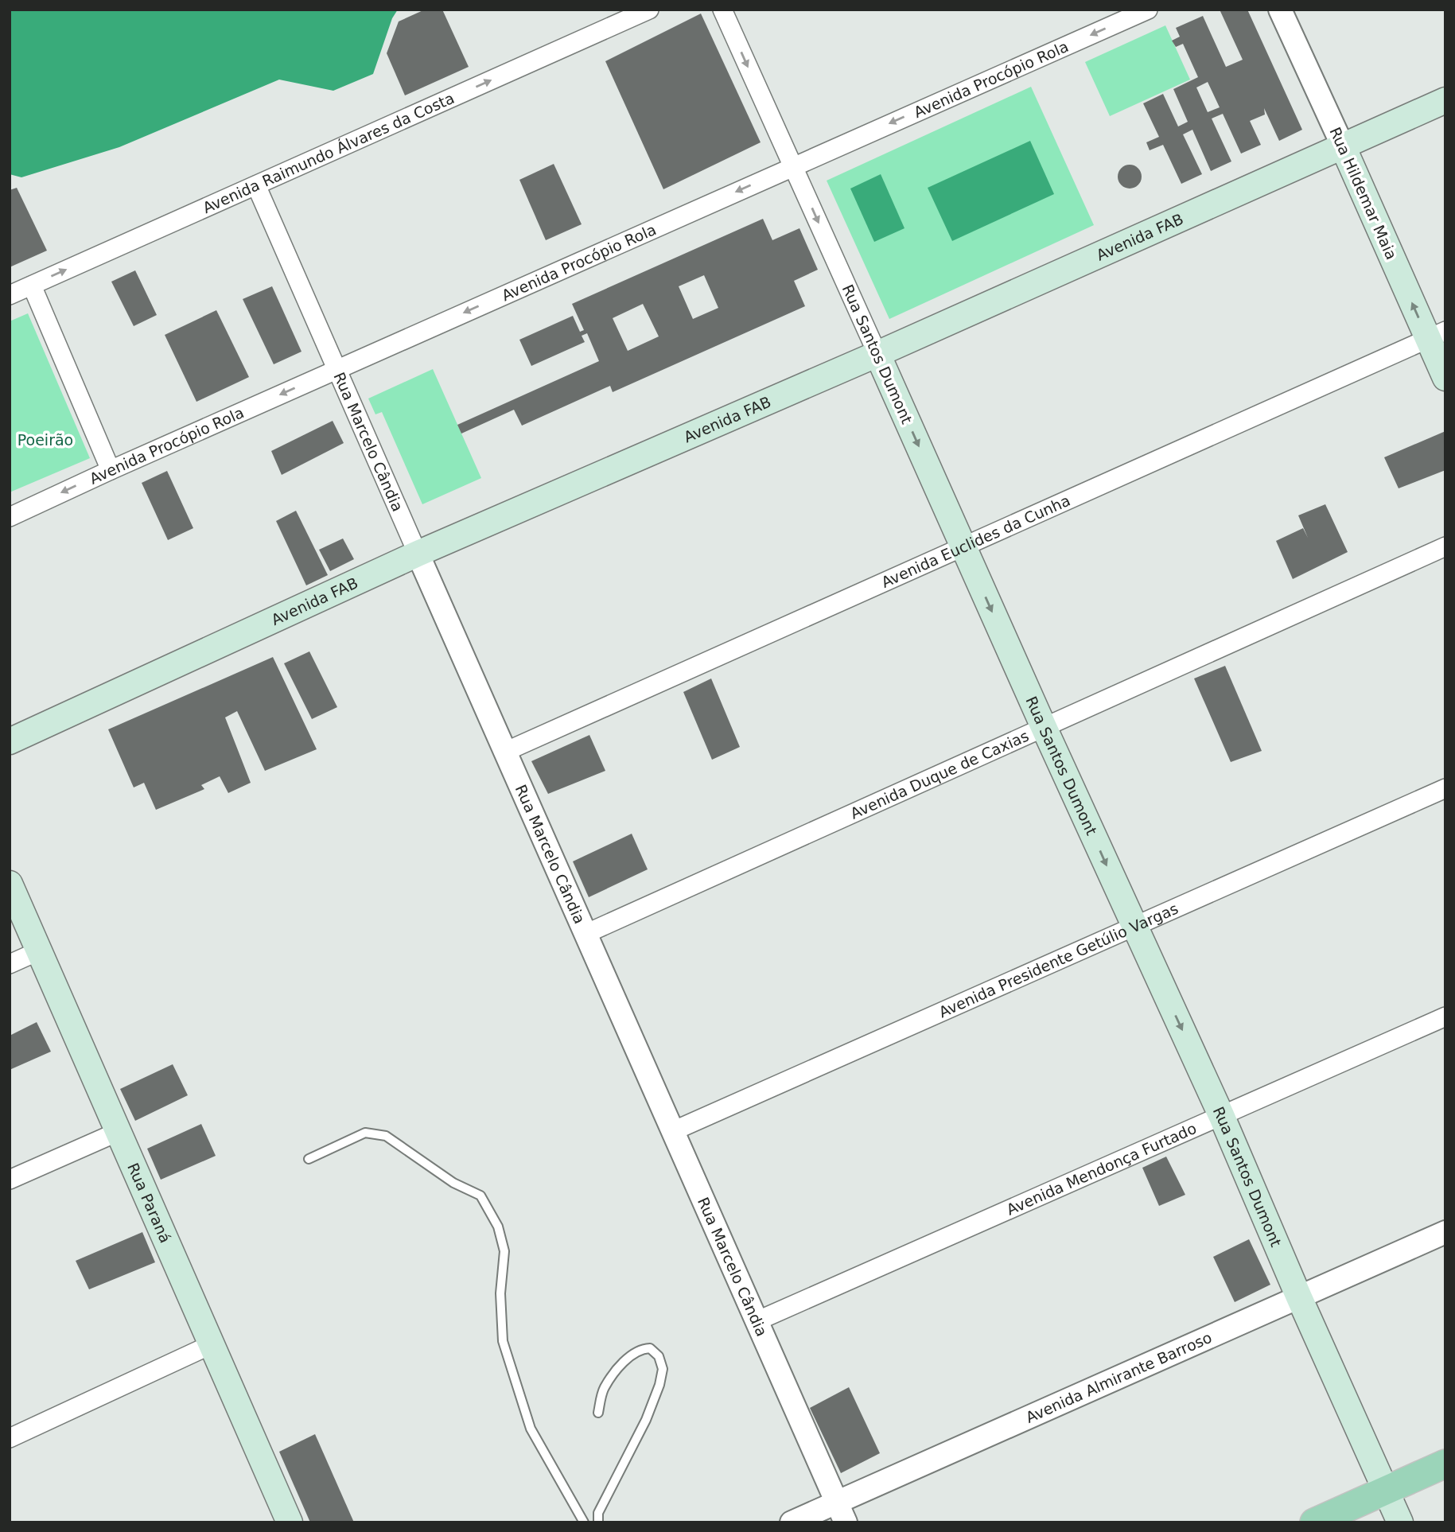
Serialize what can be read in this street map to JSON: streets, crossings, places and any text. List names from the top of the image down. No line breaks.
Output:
{"streets":{"main road":["Rua Hildemar Maia","Avenida FAB","Rua Santos Dumont","Rua Paraná"],"street":["Avenida Procópio Rola","Avenida Raimundo Álvares da Costa","Rua Marcelo Cândia","Avenida Euclides da Cunha","Avenida Duque de Caxias","Avenida Presidente Getúlio Vargas","Avenida Mendonça Furtado","Avenida Almirante Barroso"]},"crossings":[["Avenida Procópio Rola","Rua Santos Dumont"],["Avenida Procópio Rola","Rua Marcelo Cândia"],["Avenida Raimundo Álvares da Costa","Rua Marcelo Cândia"],["Rua Hildemar Maia","Avenida FAB"],["Rua Hildemar Maia","Avenida Euclides da Cunha"],["Avenida FAB","Rua Santos Dumont"],["Avenida FAB","Rua Marcelo Cândia"],["Rua Santos Dumont","Avenida Euclides da Cunha"],["Rua Santos Dumont","Avenida Duque de Caxias"],["Rua Santos Dumont","Avenida Presidente Getúlio Vargas"],["Rua Santos Dumont","Avenida Mendonça Furtado"],["Rua Santos Dumont","Avenida Almirante Barroso"],["Rua Marcelo Cândia","Avenida Euclides da Cunha"],["Rua Marcelo Cândia","Avenida Duque de Caxias"],["Rua Marcelo Cândia","Avenida Presidente Getúlio Vargas"],["Rua Marcelo Cândia","Avenida Mendonça Furtado"],["Rua Marcelo Cândia","Avenida Almirante Barroso"]],"one_way":["Avenida Procópio Rola","Avenida Raimundo Álvares da Costa","Rua Hildemar Maia","Rua Santos Dumont"],"parks":["Poeirão"]}
